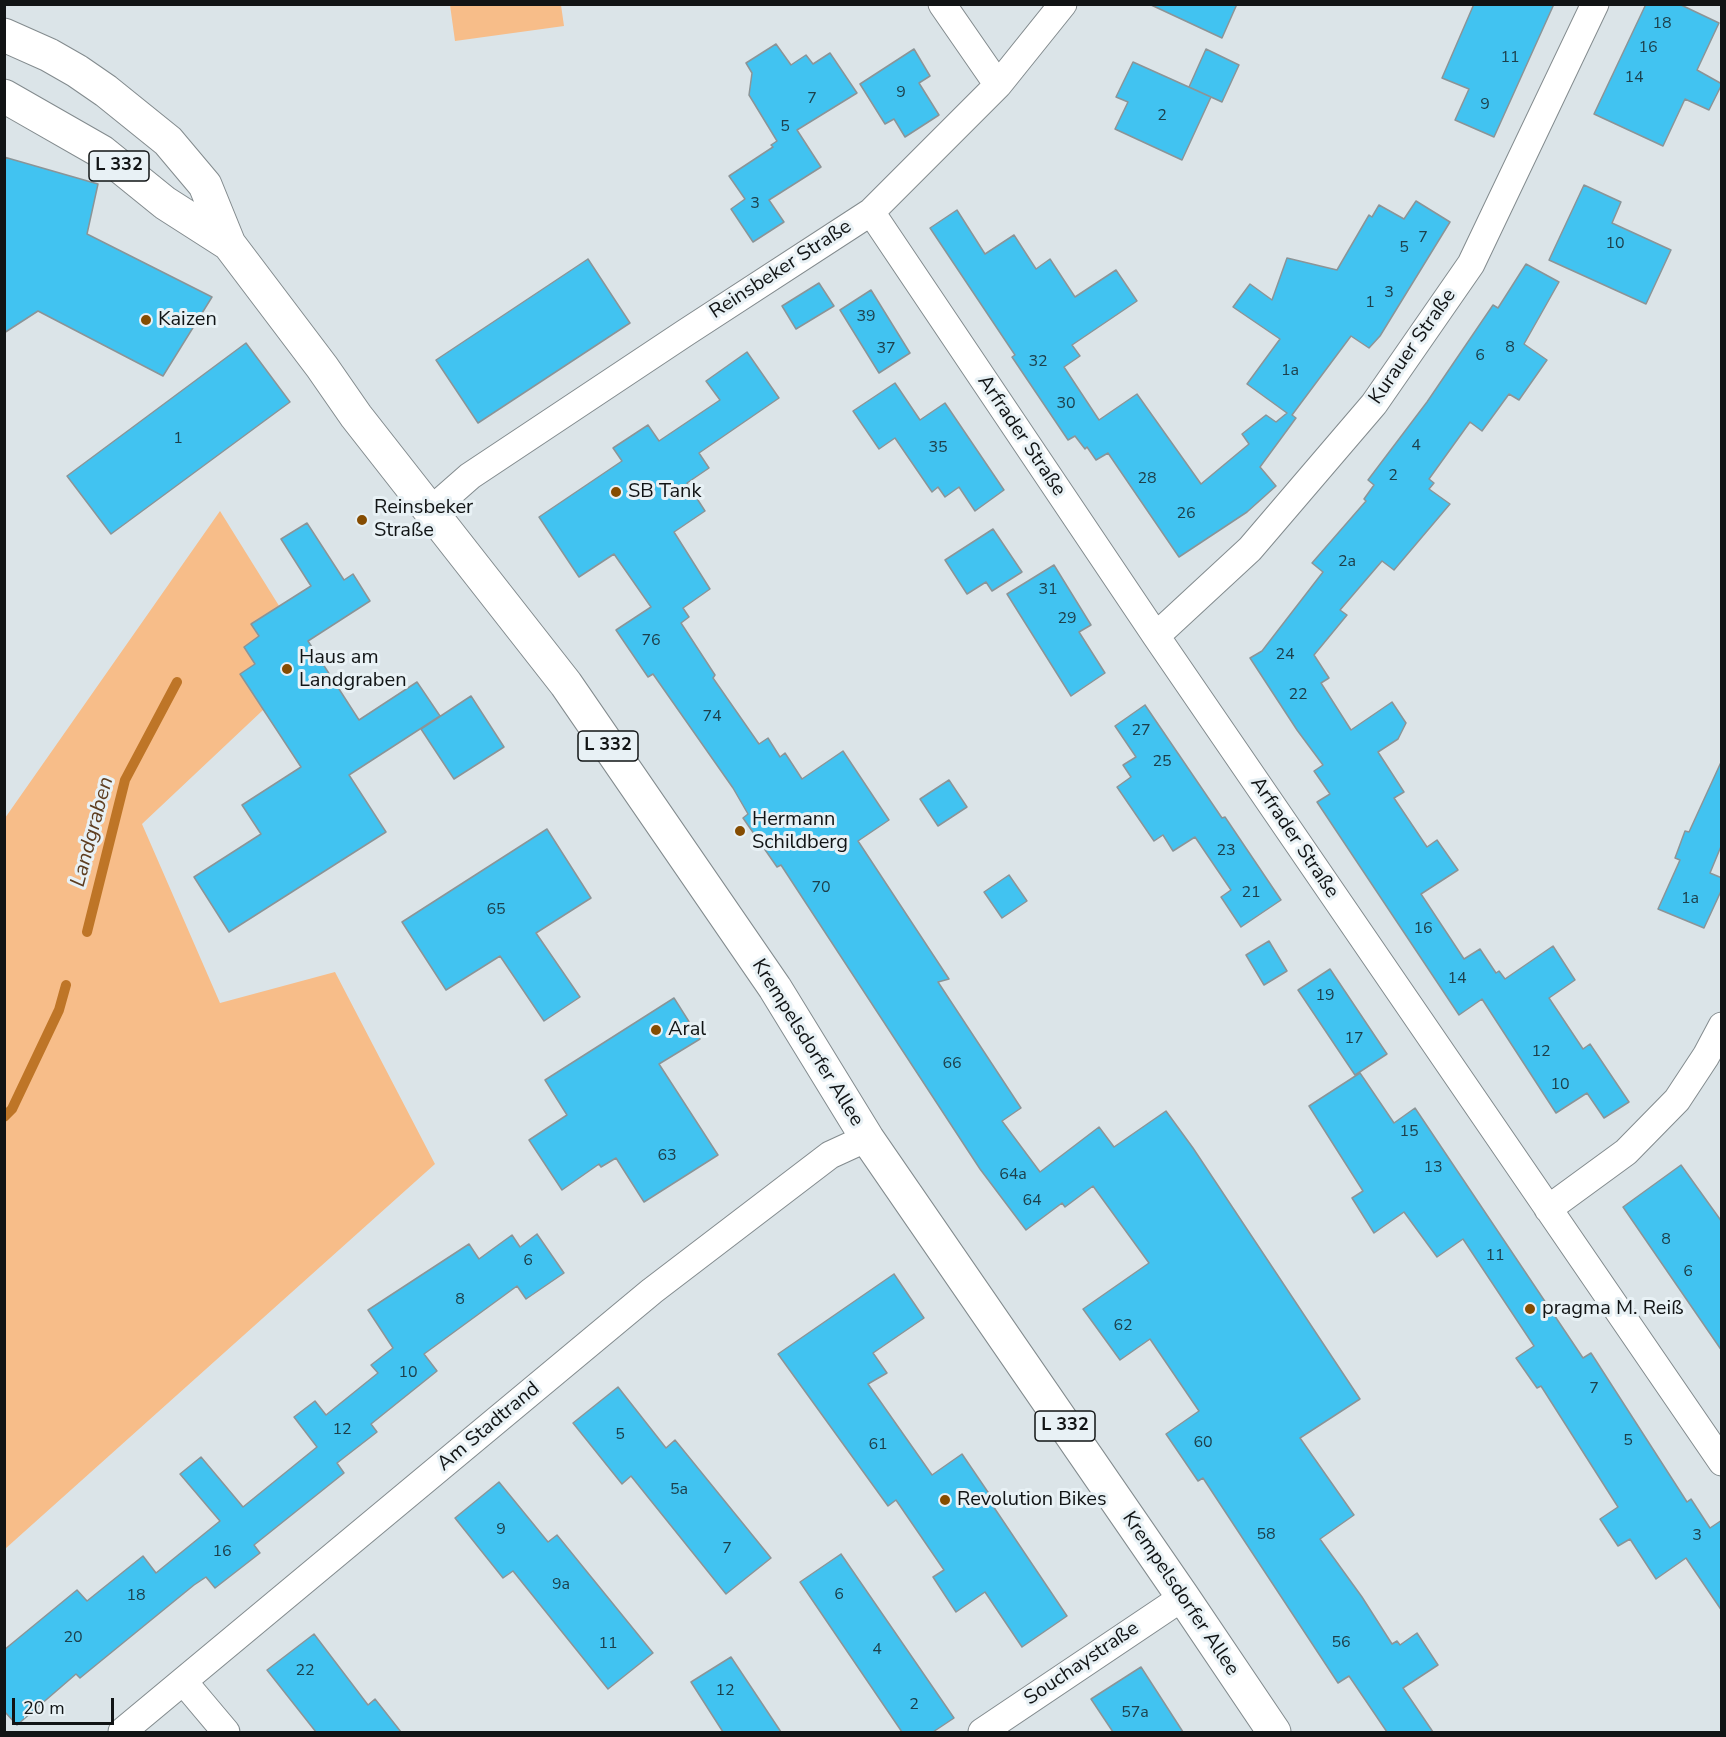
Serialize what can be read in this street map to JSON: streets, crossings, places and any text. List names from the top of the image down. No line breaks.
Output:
{"streets":{"main road":["L 332","Krempelsdorfer Allee"],"street":["Reinsbeker Straße","Kurauer Straße","Arfrader Straße","Am Stadtrand","Souchaystraße"]},"crossings":[["L 332","Krempelsdorfer Allee"],["Reinsbeker Straße","Arfrader Straße"],["Reinsbeker Straße","Krempelsdorfer Allee"],["Kurauer Straße","Arfrader Straße"],["Krempelsdorfer Allee","Am Stadtrand"],["Krempelsdorfer Allee","Souchaystraße"]],"water":["Landgraben"],"places":["Kaizen","SB Tank","Reinsbeker Straße","Haus am Landgraben","Hermann Schildberg","Aral","pragma M. Reiß","Revolution Bikes"],"house_numbers":["18","16","11","14","9","7","9","2","5","3","7","10","5","3","1","39","8","37","6","32","1a","30","1","4","35","2","28","26","2a","31","29","76","24","22","74","27","25","23","70","21","1a","65","16","14","19","17","12","66","10","15","63","13","64a","64","8","11","6","6","8","62","10","7","12","5","5","60","61","5a","9","58","3","7","16","9a","6","18","20","56","11","4","22","12","2","57a"],"scale_bar":"20 m"}
